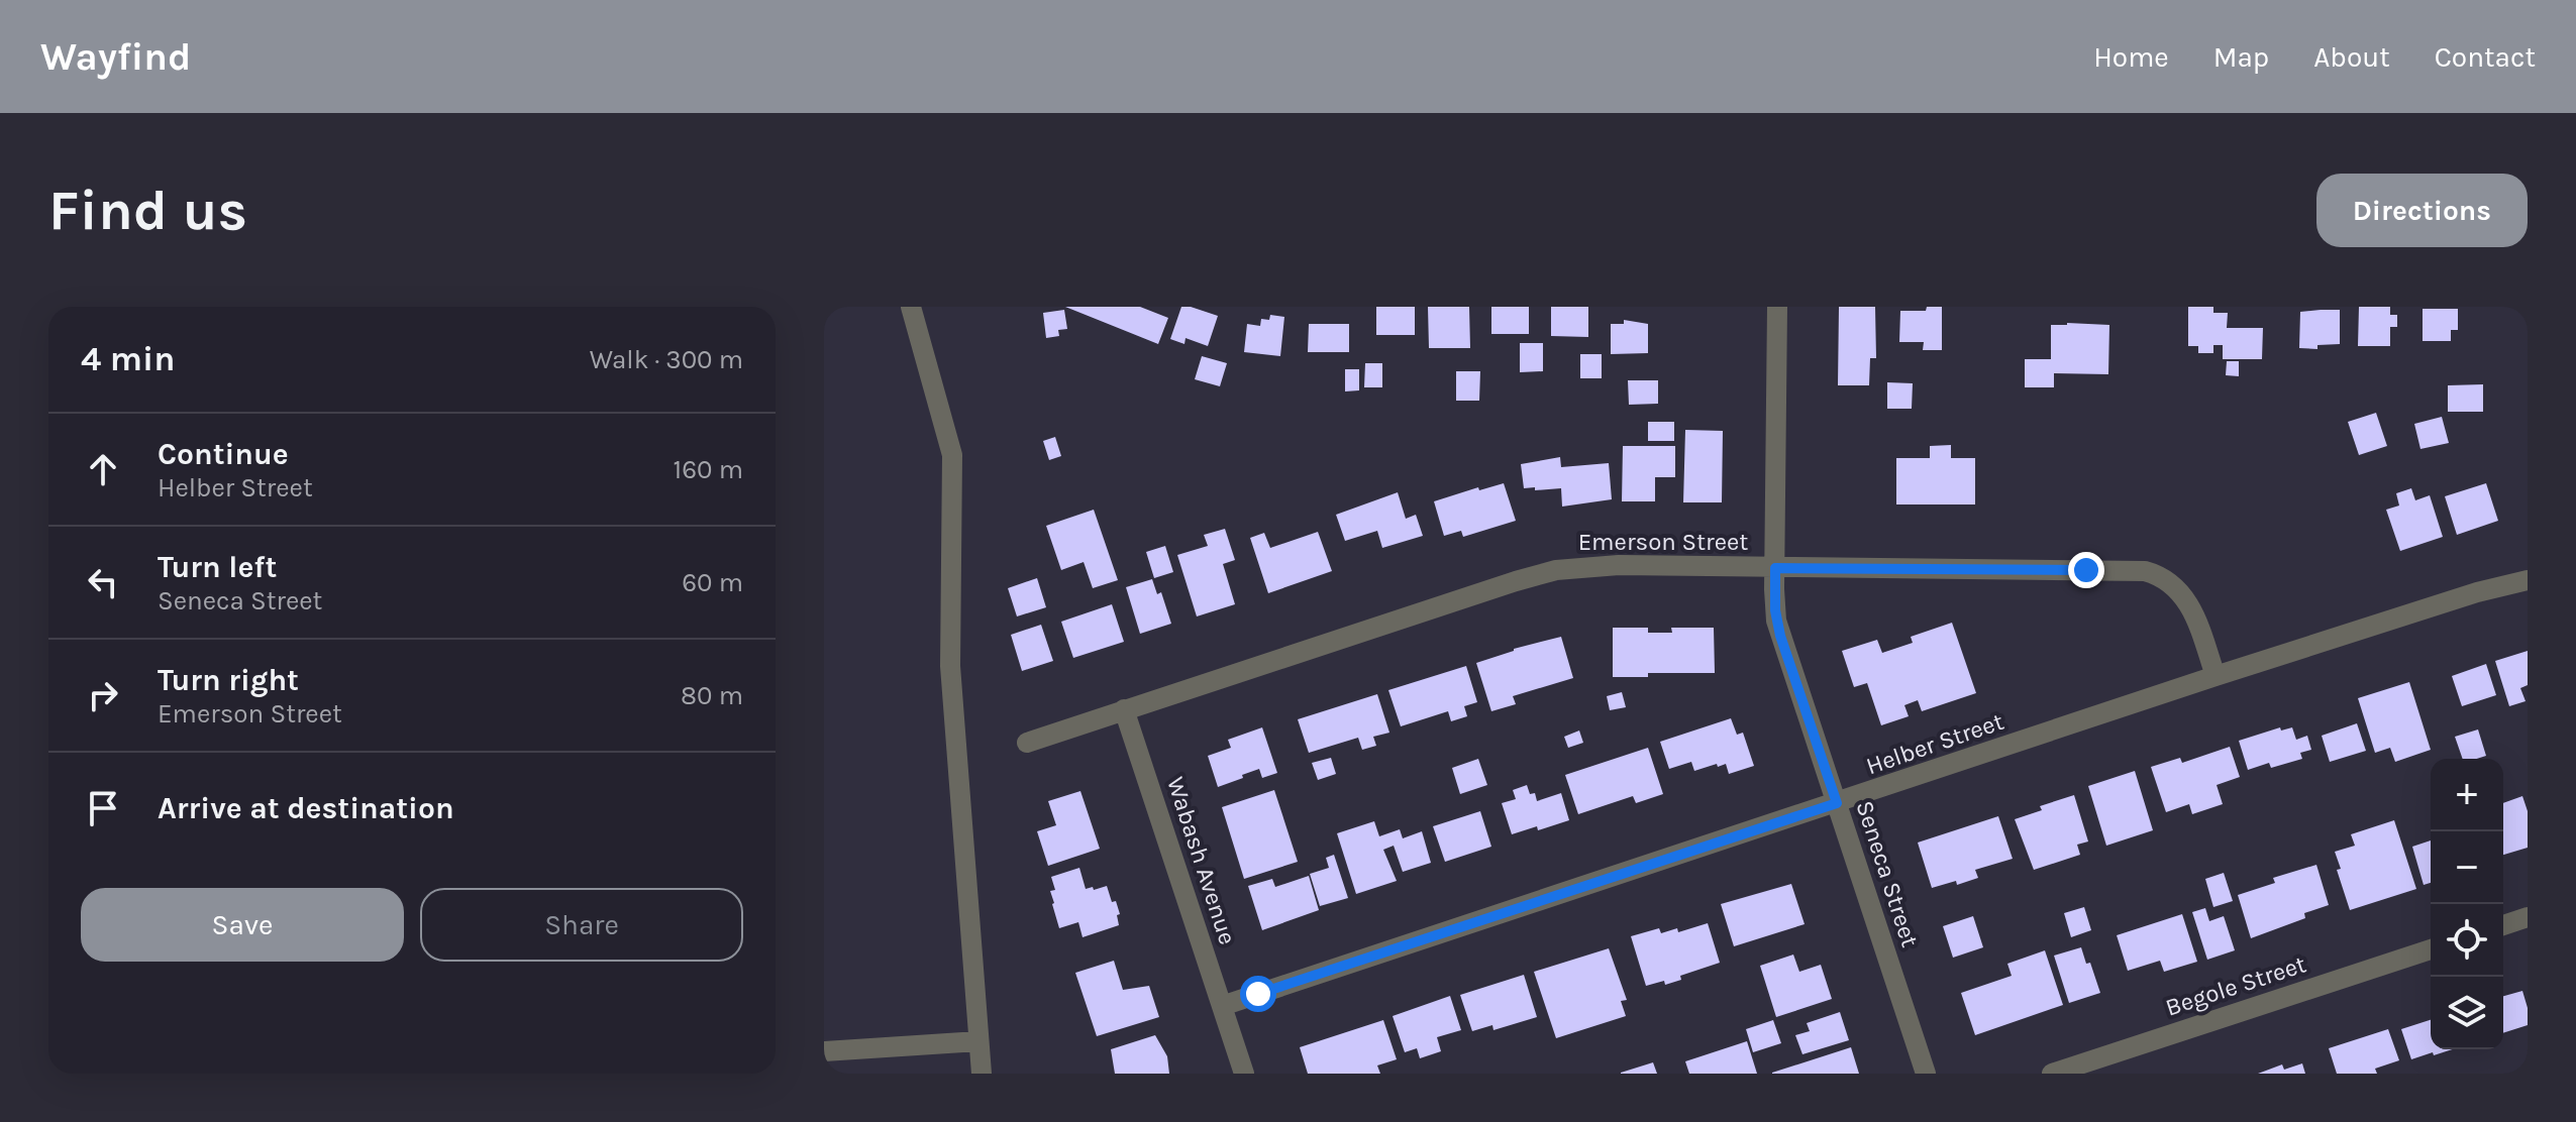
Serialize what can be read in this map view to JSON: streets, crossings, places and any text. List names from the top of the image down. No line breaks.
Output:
{"streets":{"street":["Emerson Street","Helber Street","Wabash Avenue","Seneca Street","Begole Street"]},"crossings":[["Emerson Street","Helber Street"],["Emerson Street","Wabash Avenue"],["Emerson Street","Seneca Street"],["Helber Street","Wabash Avenue"],["Helber Street","Seneca Street"]],"page":{"header":"Wayfind","nav":["Home","Map","About","Contact"],"buttons":["Directions",["Save","Share"]],"title":"Find us","heading":["4 min","Walk · 300 m"],"list":[["Continue","Helber Street","160 m"],["Turn left","Seneca Street","60 m"],["Turn right","Emerson Street","80 m"],"Arrive at destination"],"map_buttons":["+","−"]}}
